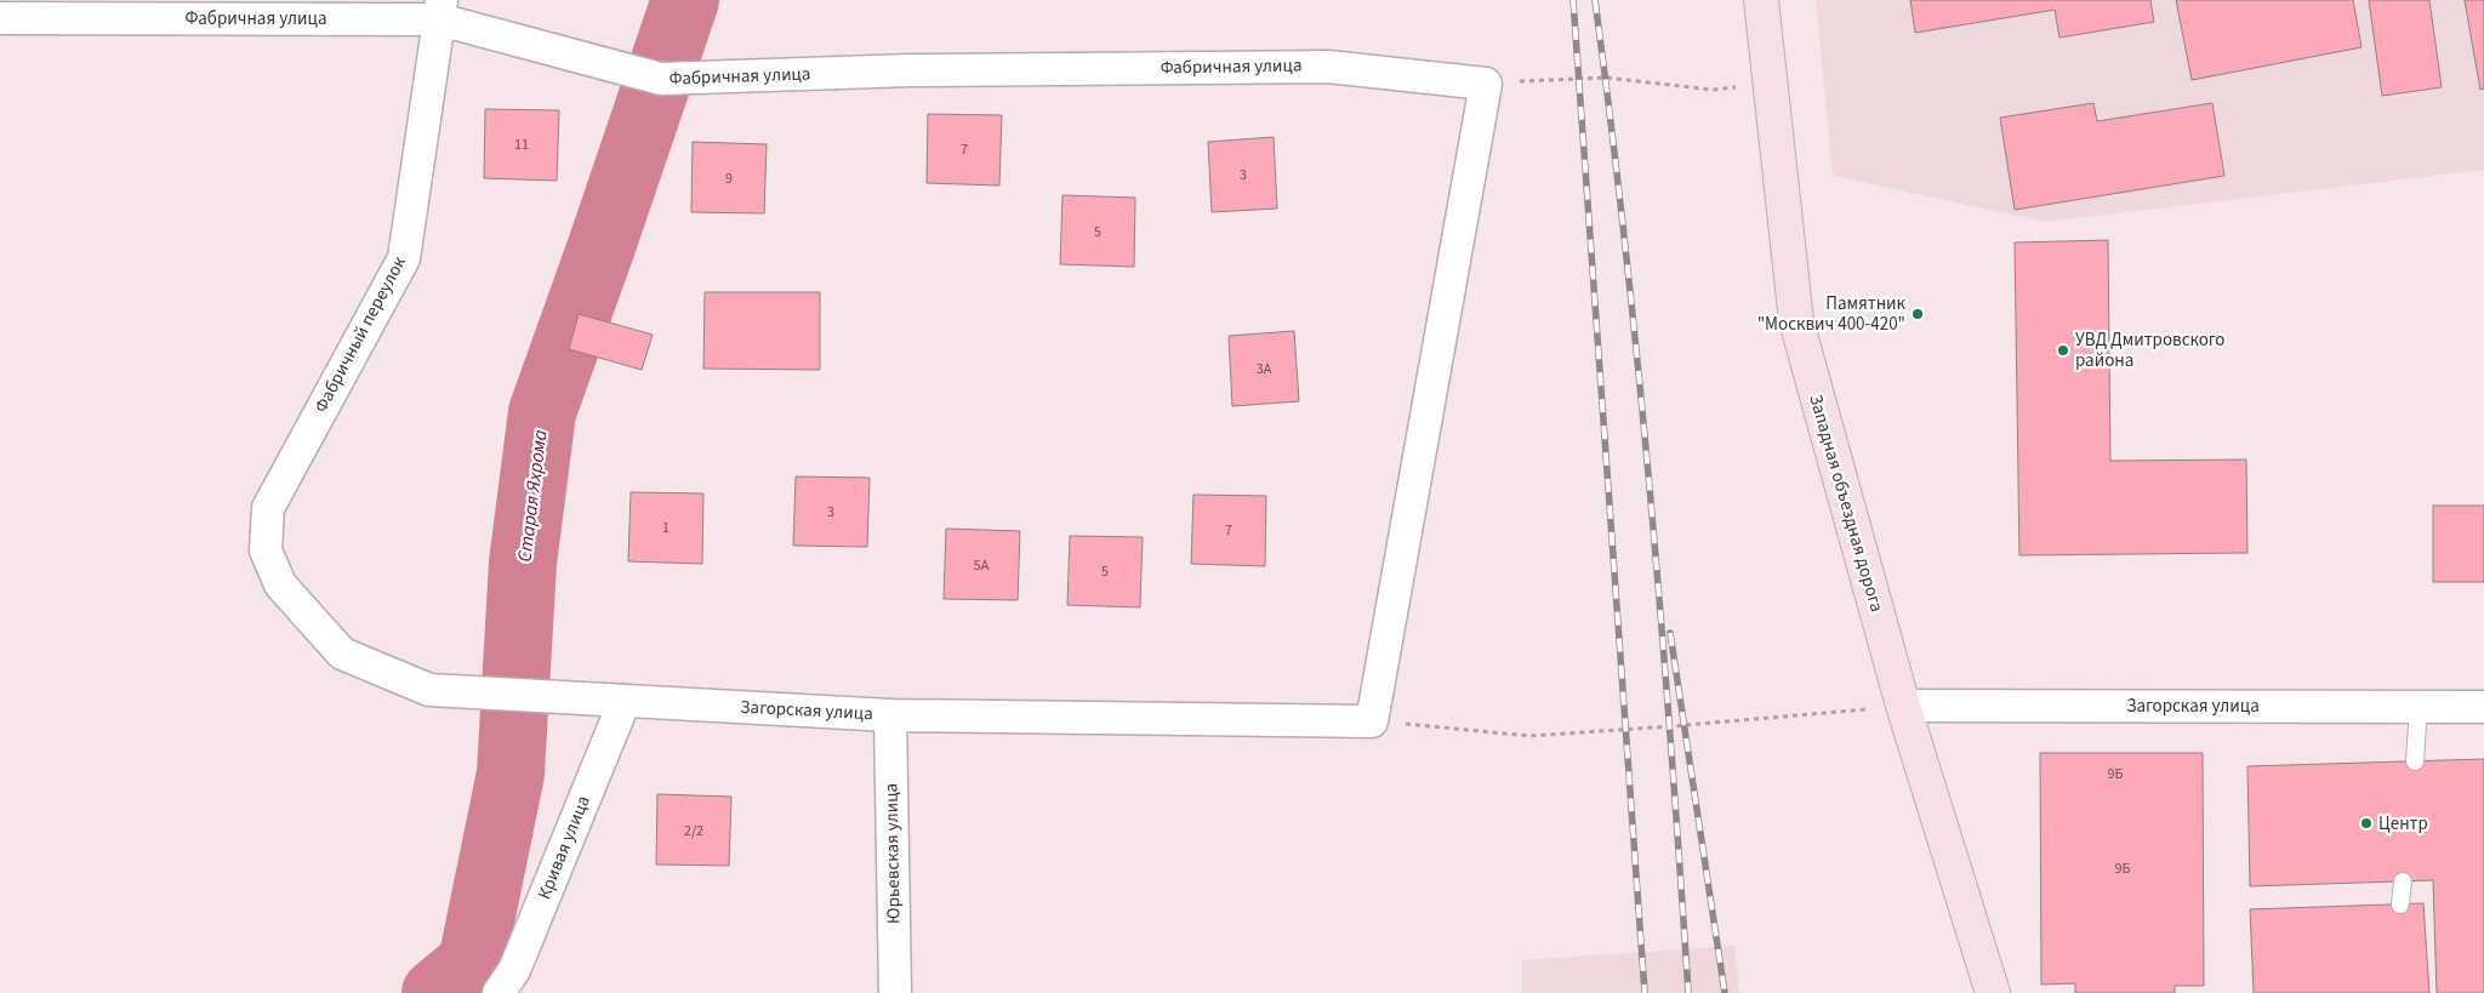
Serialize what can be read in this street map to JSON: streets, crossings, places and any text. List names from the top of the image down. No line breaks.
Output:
{"streets":{"main road":["Западная объездная дорога"],"street":["Фабричная улица","Фабричный переулок","Загорская улица","Кривая улица","Юрьевская улица"]},"crossings":[["Фабричная улица","Фабричный переулок"],["Фабричный переулок","Загорская улица"],["Западная объездная дорога","Загорская улица"],["Загорская улица","Кривая улица"],["Загорская улица","Юрьевская улица"]],"water":["Старая Яхрома"],"places":["Памятник \"Москвич 400-420\"","УВД Дмитровского района","Центр"],"house_numbers":["11","7","3","9","5","3А","3","1","7","5А","5","9Б","2/2","9Б"]}
